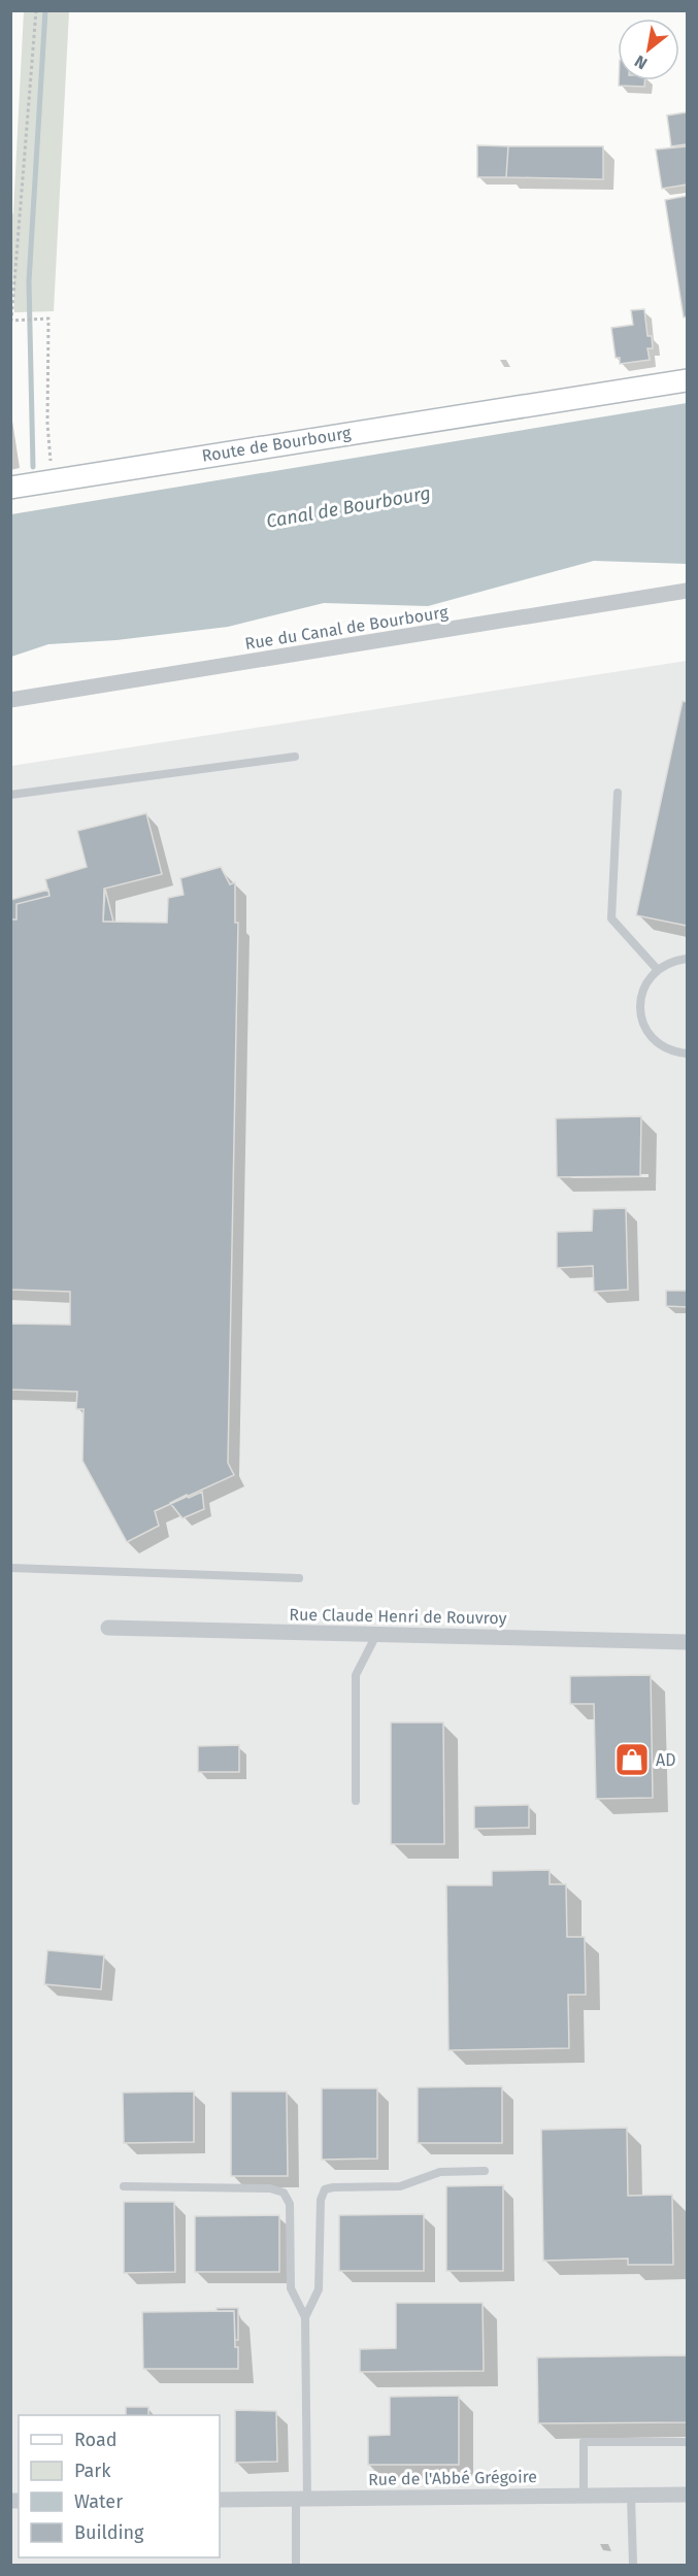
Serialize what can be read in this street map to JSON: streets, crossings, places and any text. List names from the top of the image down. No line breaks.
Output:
{"streets":{"main road":["Route de Bourbourg"],"street":["Rue du Canal de Bourbourg","Rue Claude Henri de Rouvroy","Rue de l'Abbé Grégoire"]},"water":["Canal de Bourbourg"],"places":{"shop":["AD"]},"legend":["Road","Park","Water","Building"],"north":"bottom left"}
